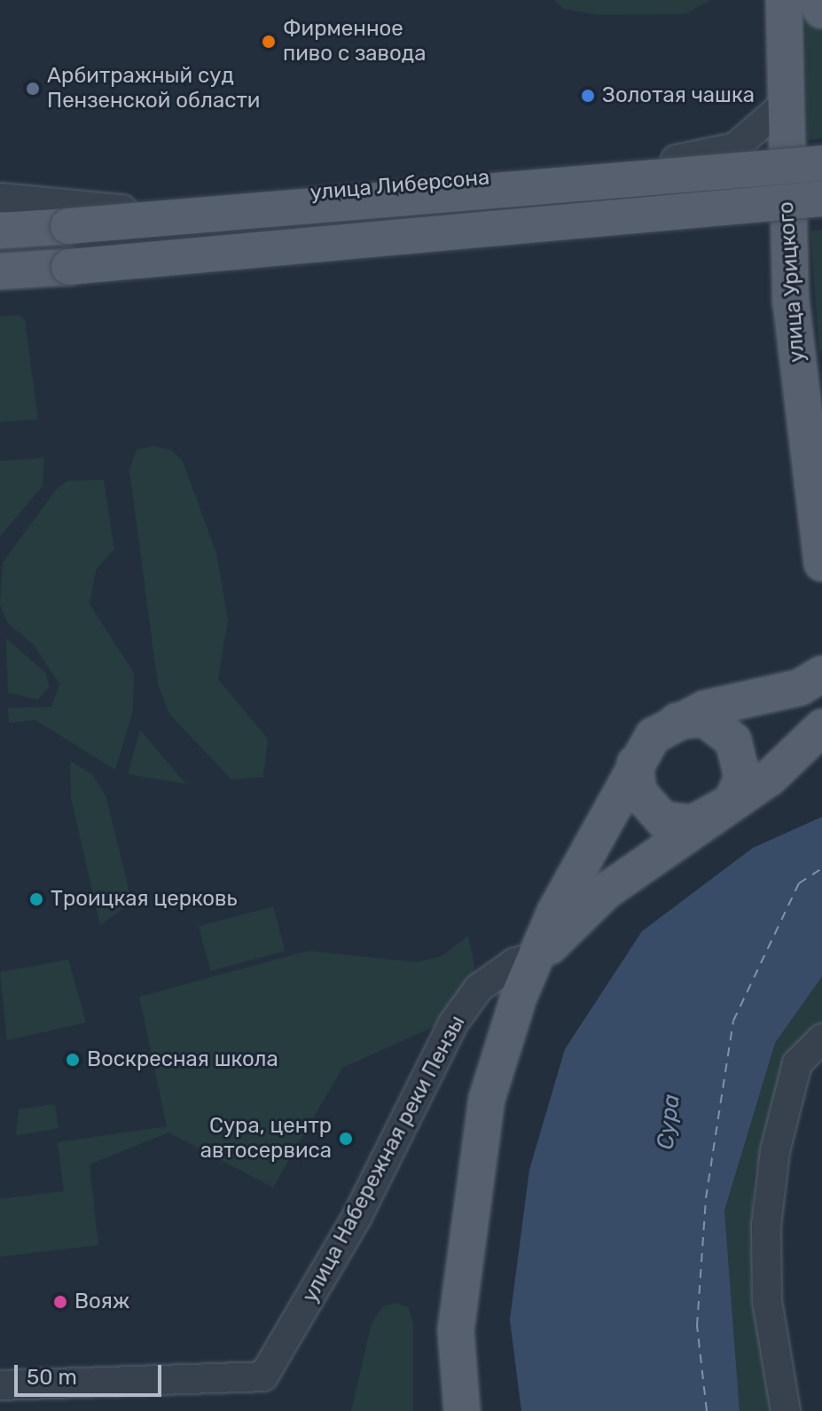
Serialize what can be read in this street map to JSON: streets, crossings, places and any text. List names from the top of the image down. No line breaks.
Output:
{"streets":{"main road":["улица Урицкого","улица Набережная реки Пензы"],"street":["улица Либерсона"]},"crossings":[["улица Либерсона","улица Урицкого"]],"water":["Сура"],"places":["Фирменное пиво с завода","Арбитражный суд Пензенской области","Золотая чашка","Троицкая церковь","Воскресная школа","Сура, центр автосервиса","Вояж"],"scale_bar":"50 m"}
